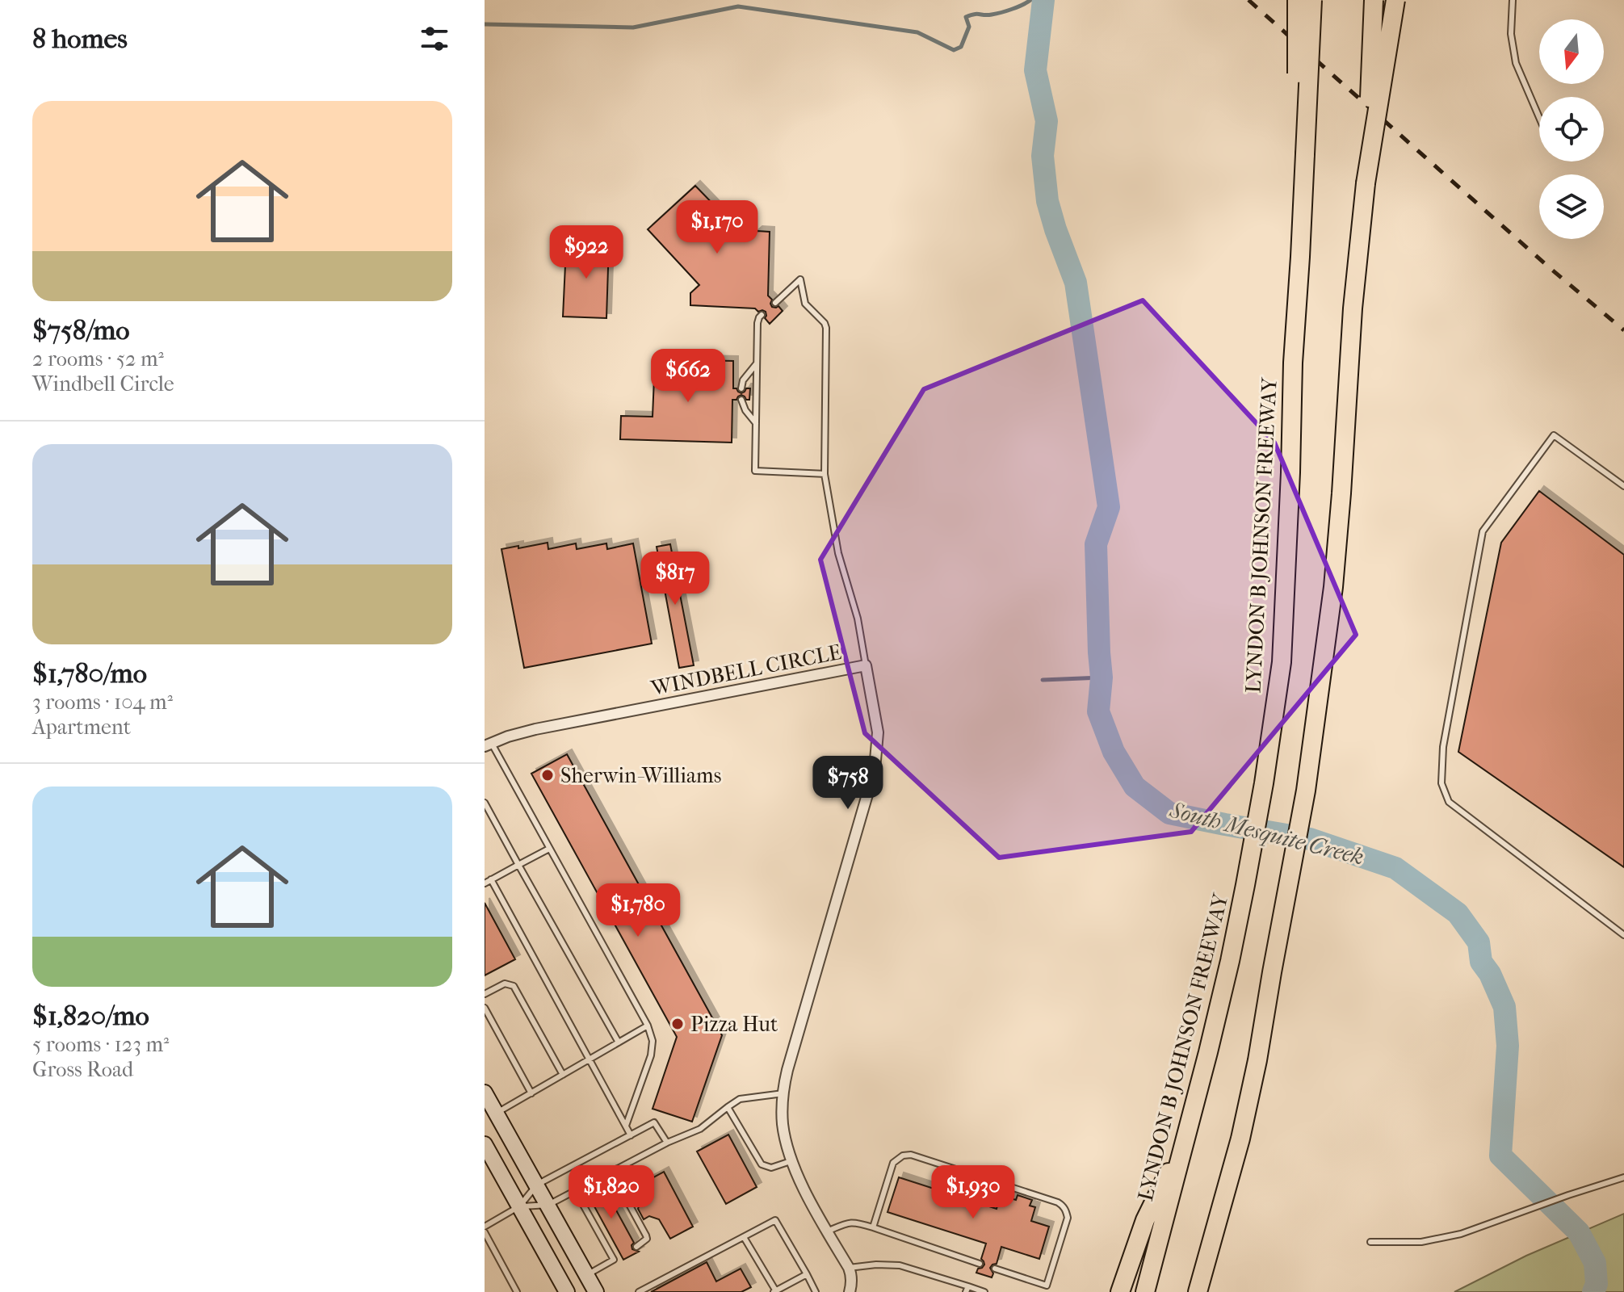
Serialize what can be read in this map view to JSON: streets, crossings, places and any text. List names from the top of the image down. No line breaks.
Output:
{"streets":{"highway":["LYNDON B JOHNSON FREEWAY"],"street":["WINDBELL CIRCLE"]},"water":["South Mesquite Creek"],"places":["Sherwin-Williams","Pizza Hut"],"north":"bottom","page":{"heading":"8 homes","list":[{"name":"$758/mo","note":"2 rooms · 52 m² · Windbell Circle"},{"name":"$1,780/mo","note":"3 rooms · 104 m² · Apartment"},{"name":"$1,820/mo","note":"5 rooms · 123 m² · Gross Road"}],"price":["$1,170","$922","$662","$817","$758","$1,780","$1,820","$1,930"]}}
